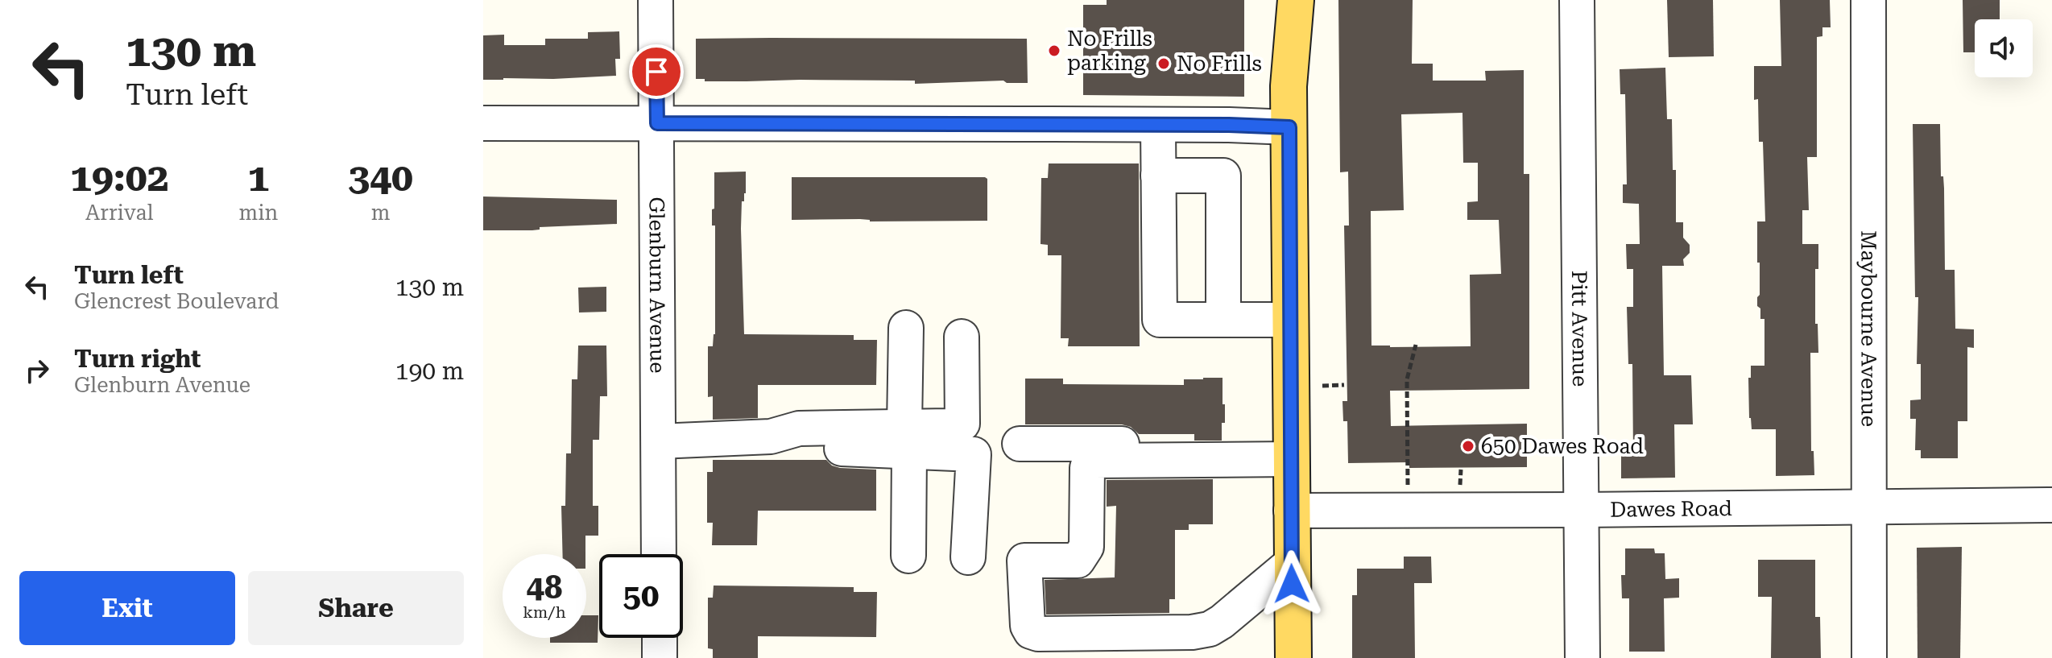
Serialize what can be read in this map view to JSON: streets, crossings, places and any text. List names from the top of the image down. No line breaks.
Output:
{"streets":{"street":["Glenburn Avenue","Pitt Avenue","Maybourne Avenue","Dawes Road"]},"crossings":[["Pitt Avenue","Dawes Road"],["Maybourne Avenue","Dawes Road"]],"places":["No Frills parking","No Frills","650 Dawes Road"],"page":{"turn":["130 m","Turn left"],"eta":["19:02","Arrival","1","min","340","m"],"list":[{"name":"Turn left","note":"Glencrest Boulevard","value":"130 m"},{"name":"Turn right","note":"Glenburn Avenue","value":"190 m"}],"speed":"48 km/h","limit":"50","buttons":["Exit","Share"]}}
